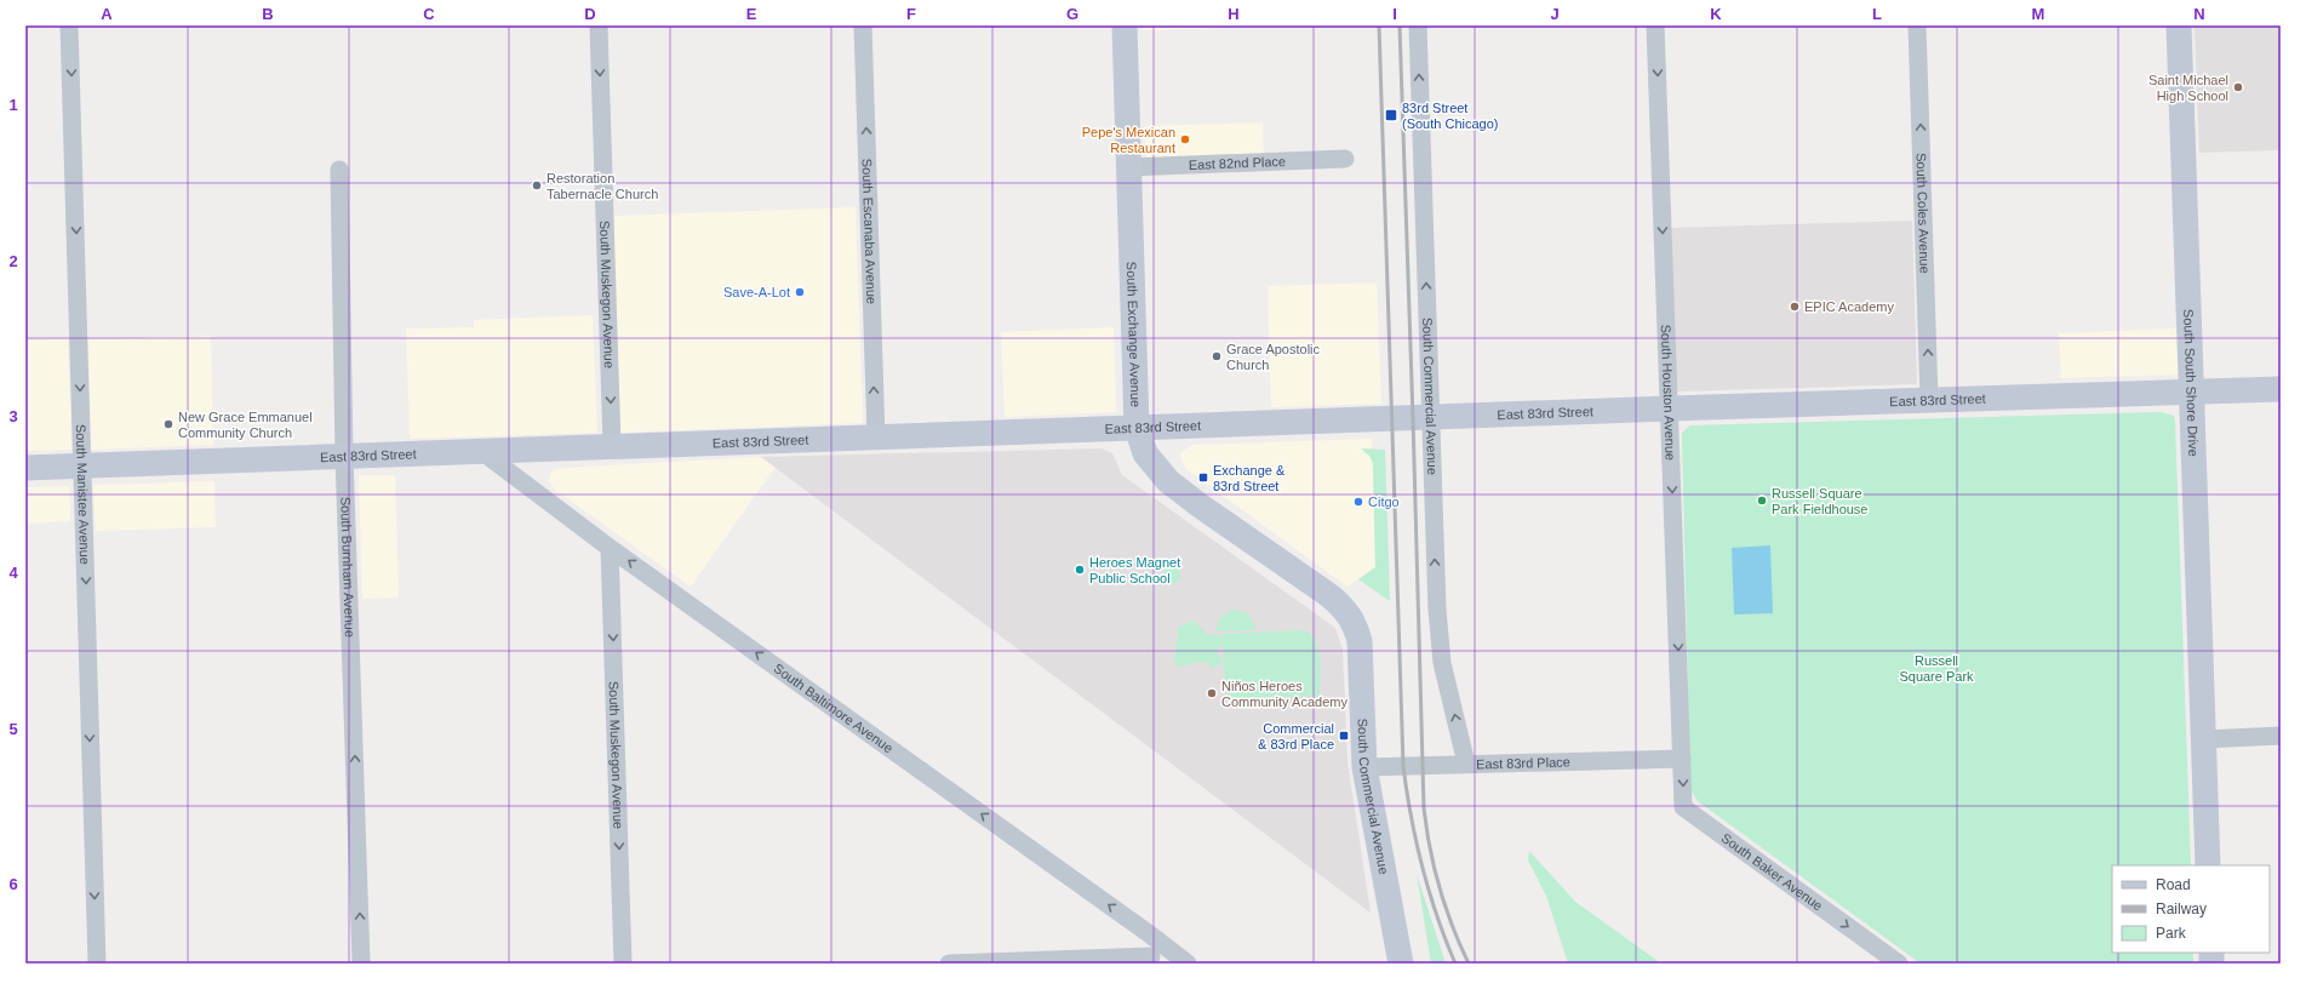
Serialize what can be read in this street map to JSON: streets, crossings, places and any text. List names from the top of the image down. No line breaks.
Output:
{"streets":{"street":["East 82nd Place","South Coles Avenue","South Escanaba Avenue","South Muskegon Avenue","South Exchange Avenue","South South Shore Drive","South Houston Avenue","South Commercial Avenue","East 83rd Street","South Manistee Avenue","South Burnham Avenue","South Baltimore Avenue","East 83rd Place","South Baker Avenue"]},"crossings":[["East 82nd Place","South Exchange Avenue"],["South Coles Avenue","East 83rd Street"],["South Escanaba Avenue","East 83rd Street"],["South Muskegon Avenue","East 83rd Street"],["South Muskegon Avenue","South Baltimore Avenue"],["South Exchange Avenue","South Commercial Avenue"],["South Exchange Avenue","East 83rd Street"],["South South Shore Drive","East 83rd Street"],["South Houston Avenue","East 83rd Street"],["South Houston Avenue","East 83rd Place"],["South Houston Avenue","South Baker Avenue"],["South Commercial Avenue","East 83rd Street"],["South Commercial Avenue","East 83rd Place"],["East 83rd Street","South Manistee Avenue"],["East 83rd Street","South Burnham Avenue"],["East 83rd Street","South Baltimore Avenue"],["East 83rd Place","South Baker Avenue"]],"one_way":["South Coles Avenue","South Escanaba Avenue","South Muskegon Avenue","South Houston Avenue","South Commercial Avenue","South Manistee Avenue","South Burnham Avenue","South Baltimore Avenue","South Baker Avenue"],"parks":["Russell Square Park"],"places":{"other":["Saint Michael High School","Pepe's Mexican Restaurant","Restoration Tabernacle Church","Save-A-Lot","EPIC Academy","Grace Apostolic Church","New Grace Emmanuel Community Church","Russell Square Park Fieldhouse","Citgo","Heroes Magnet Public School","Niños Heroes Community Academy"],"transit":["83rd Street (South Chicago)","Exchange & 83rd Street","Commercial & 83rd Place"]},"legend":["Road","Railway","Park"],"grid":{"columns":["A","B","C","D","E","F","G","H","I","J","K","L","M","N"],"rows":["1","2","3","4","5","6"]}}
